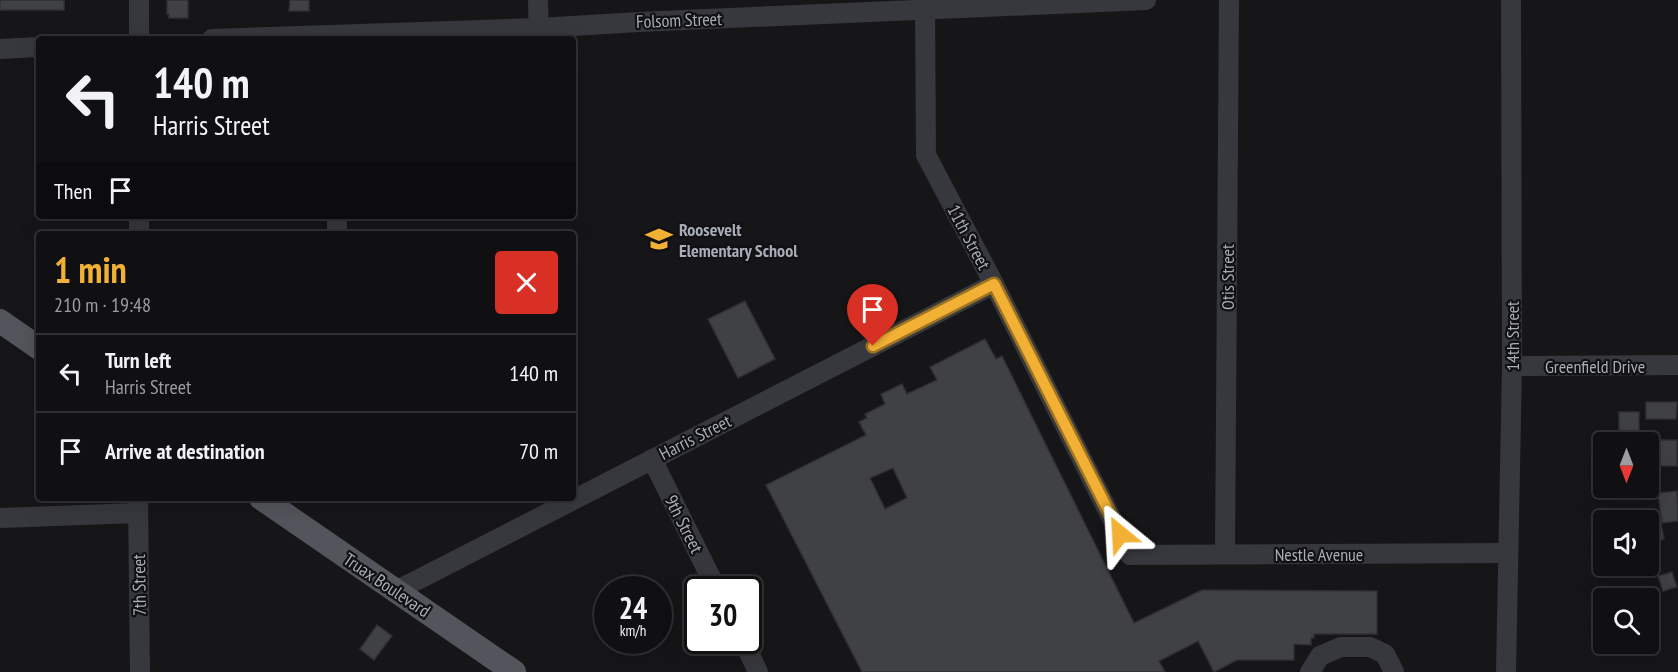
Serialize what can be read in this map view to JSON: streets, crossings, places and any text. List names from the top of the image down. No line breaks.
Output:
{"streets":{"main road":["Truax Boulevard"],"street":["Folsom Street","11th Street","Otis Street","14th Street","Greenfield Drive","Harris Street","9th Street","Nestle Avenue","7th Street"]},"crossings":[["Folsom Street","11th Street"],["11th Street","Harris Street"],["11th Street","Nestle Avenue"],["Otis Street","Nestle Avenue"],["14th Street","Greenfield Drive"],["14th Street","Nestle Avenue"],["Harris Street","9th Street"],["Harris Street","Truax Boulevard"]],"places":{"school or university":["Roosevelt Elementary School"]},"north":"bottom","page":{"turn":["140 m","Harris Street"],"then":"Then","heading":["1 min","210 m · 19:48"],"list":[{"name":"Turn left","note":"Harris Street","value":"140 m"},{"name":"Arrive at destination","value":"70 m"}],"speed":"24 km/h","limit":"30"}}
